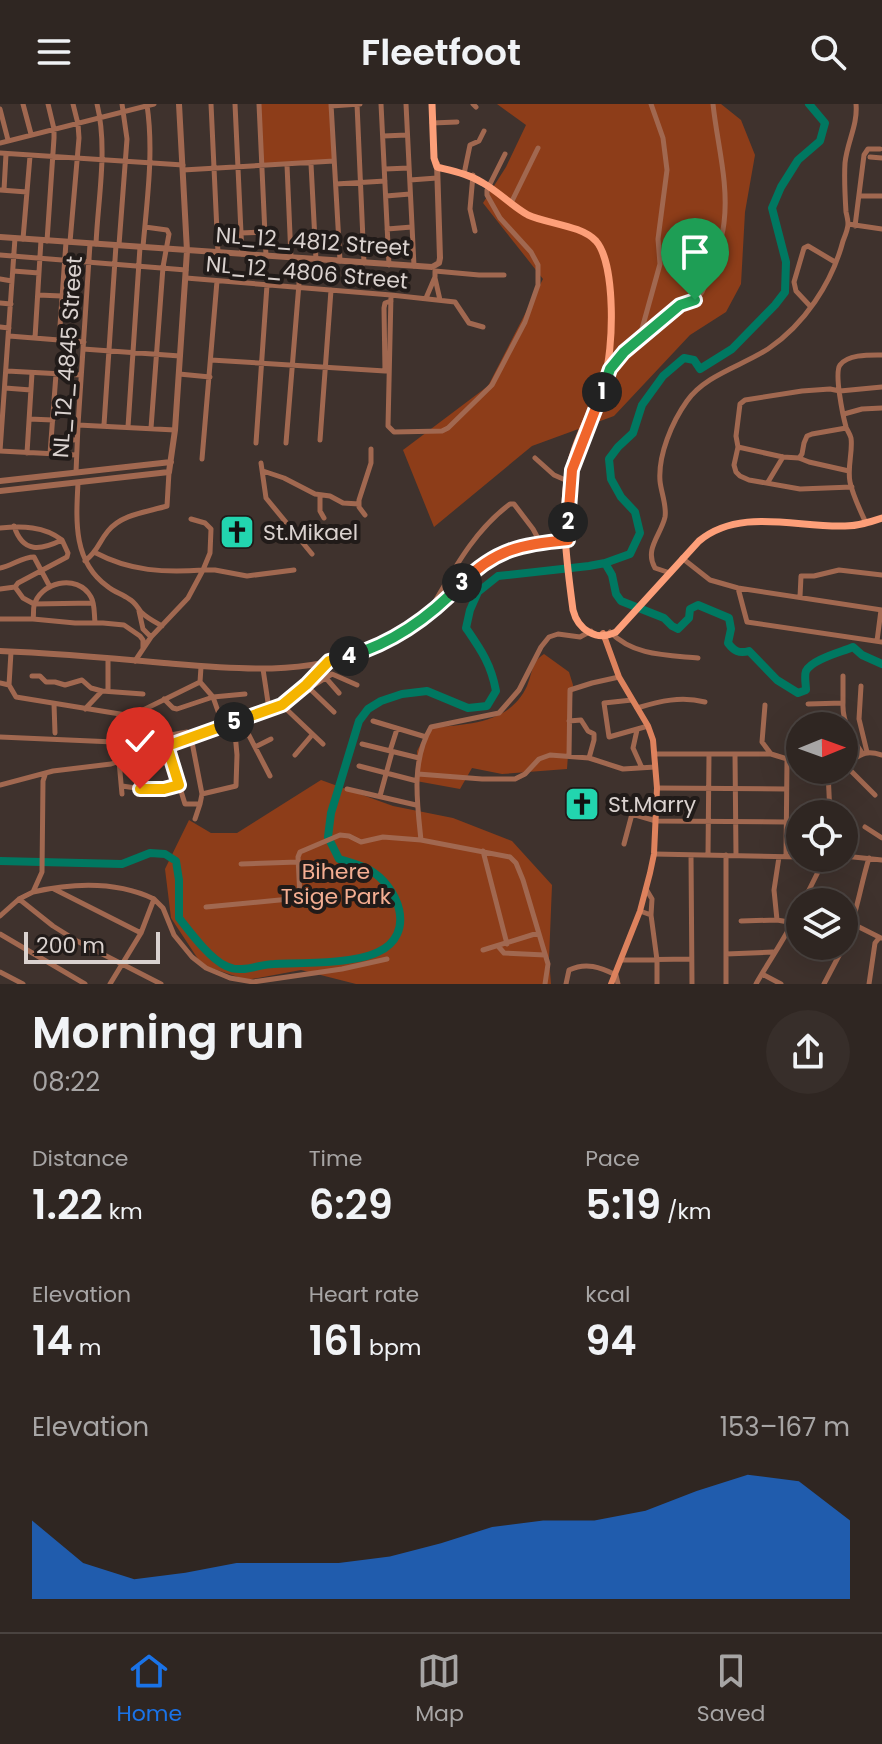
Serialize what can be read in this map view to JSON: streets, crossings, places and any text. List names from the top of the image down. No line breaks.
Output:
{"streets":{"street":["NL_12_4812 Street","NL_12_4806 Street","NL_12_4845 Street"]},"crossings":[["NL_12_4812 Street","NL_12_4845 Street"],["NL_12_4806 Street","NL_12_4845 Street"]],"parks":["Bihere Tsige Park"],"places":{"church":["St.Mikael","St.Marry"]},"scale_bar":"200 m","north":"right","page":{"header":"Fleetfoot","pins":["1","2","3","4","5"],"scale":"200 m","heading":["Morning run","08:22"],"stats":[["Distance","1.22 km"],["Time","6:29"],["Pace","5:19 /km"],["Elevation","14 m"],["Heart rate","161 bpm"],["kcal","94"]],"chart":["Elevation","153–167 m"],"tabs":["Home","Map","Saved"]}}
